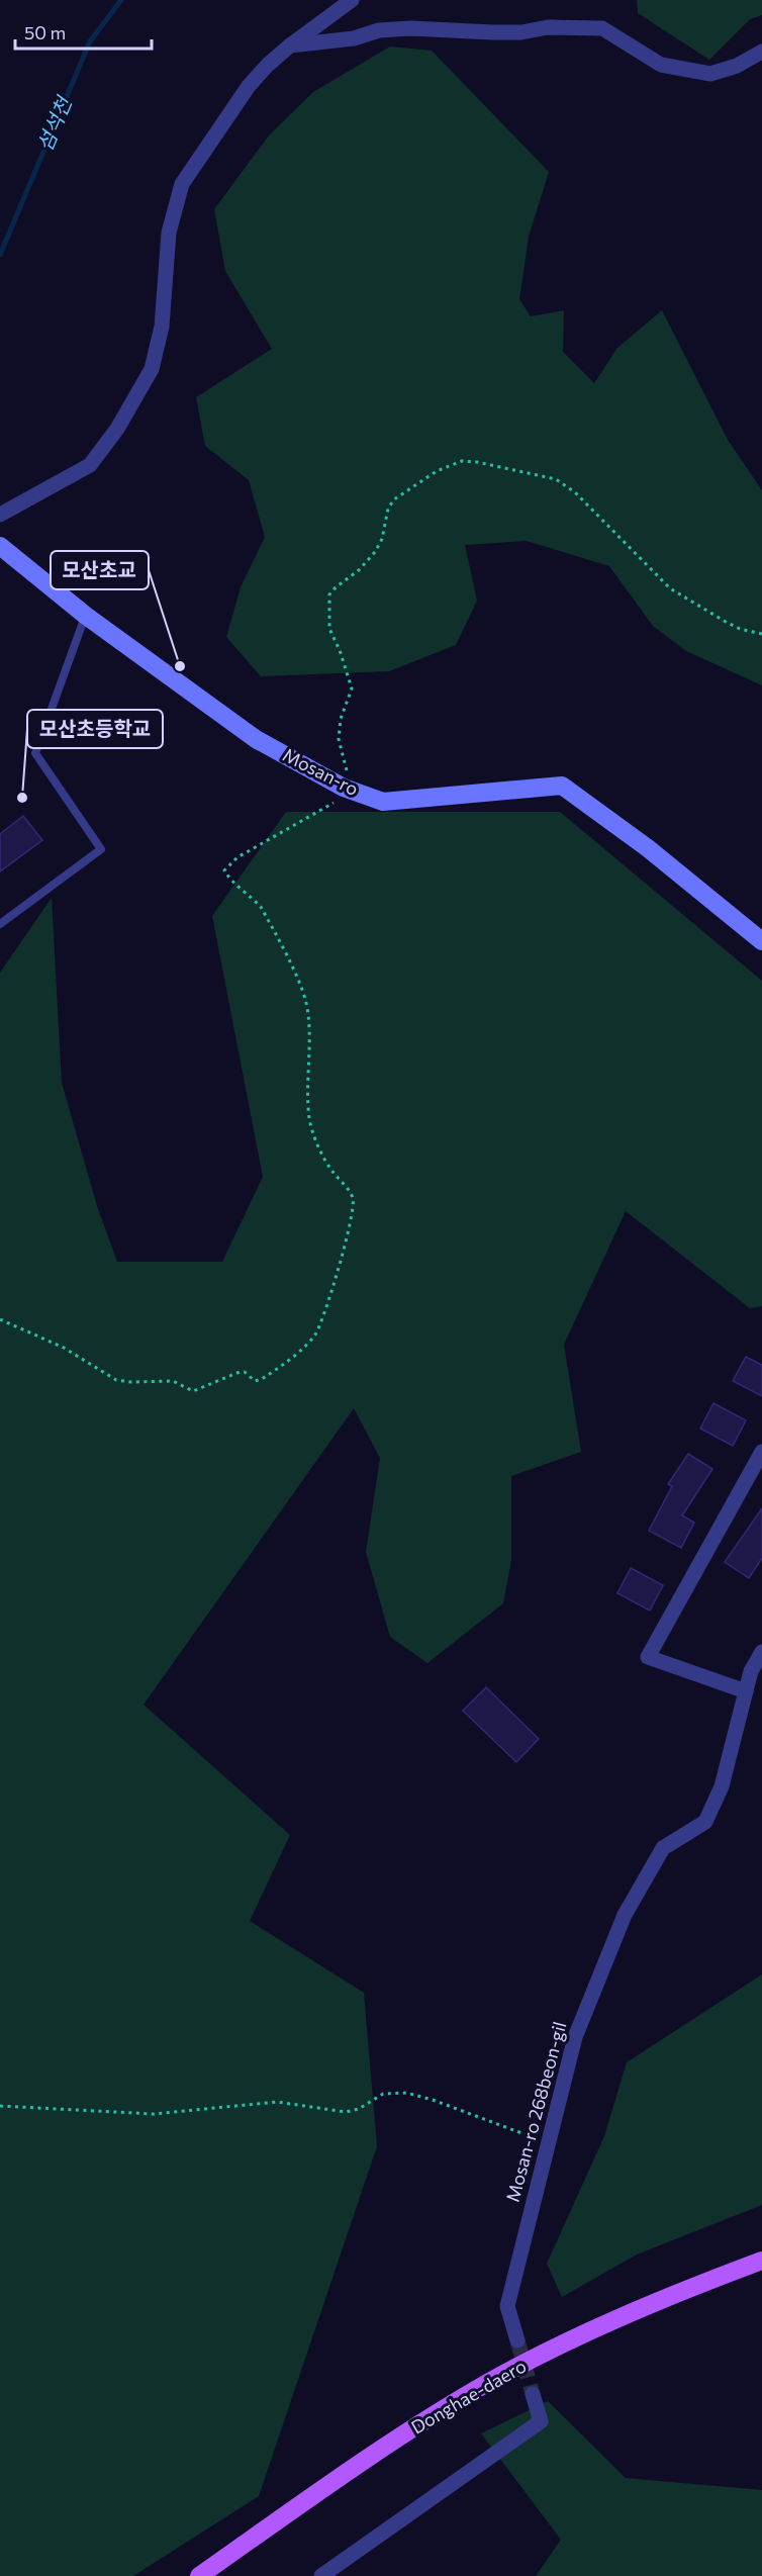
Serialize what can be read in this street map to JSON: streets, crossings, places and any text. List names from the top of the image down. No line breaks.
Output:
{"streets":{"main road":["Donghae-daero"],"street":["Mosan-ro","Mosan-ro 268beon-gil"]},"water":["섬석천"],"places":["모산초교","모산초등학교"],"scale_bar":"50 m"}
